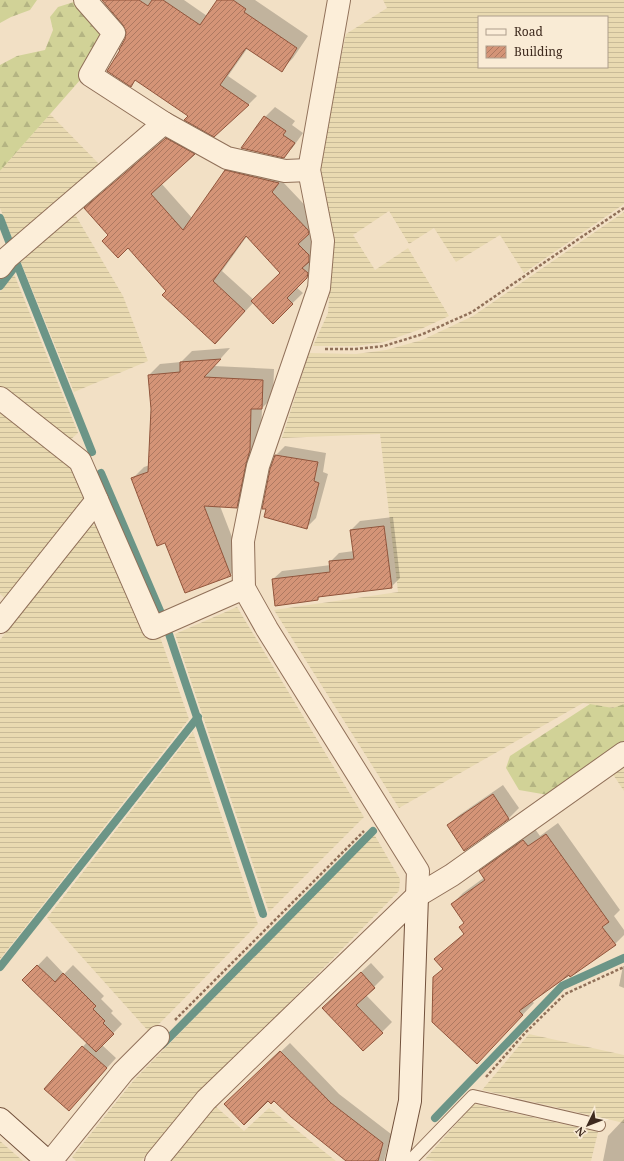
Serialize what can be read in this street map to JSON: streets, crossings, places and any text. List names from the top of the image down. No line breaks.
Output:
{"legend":["Road","Building"],"north":"bottom left"}
